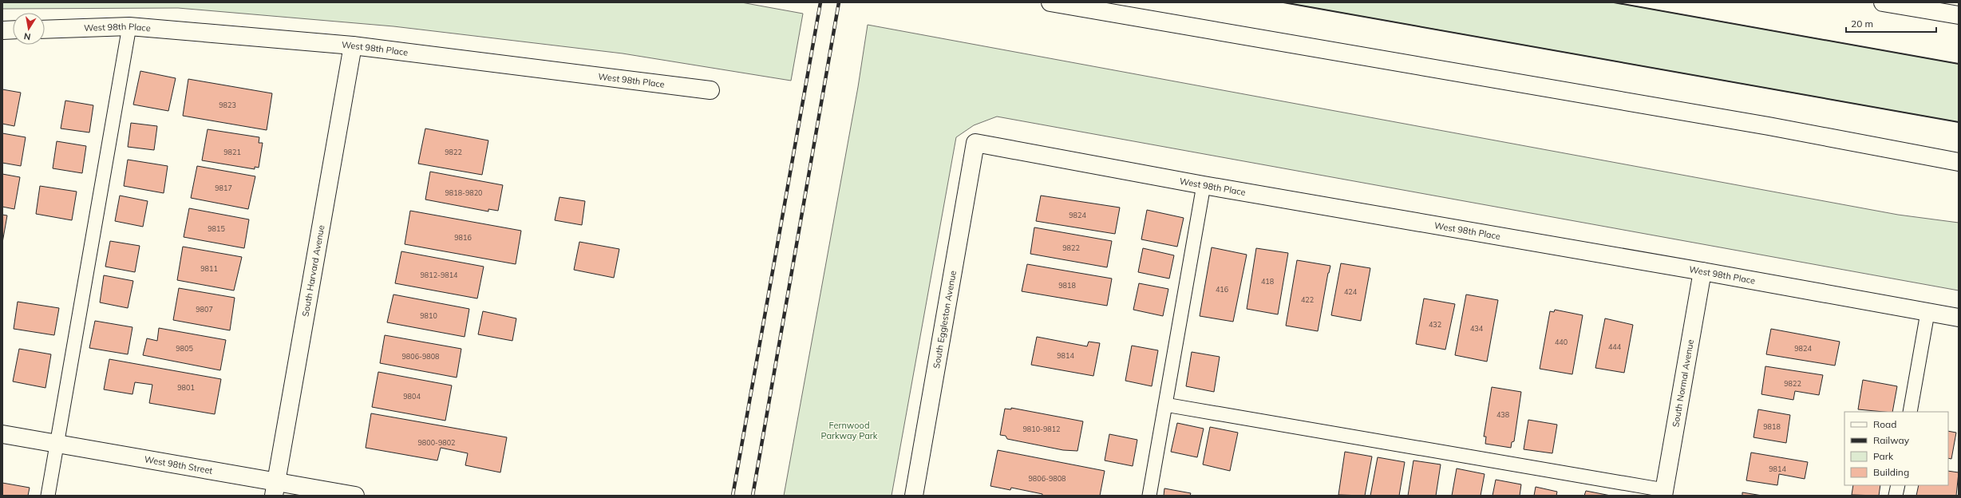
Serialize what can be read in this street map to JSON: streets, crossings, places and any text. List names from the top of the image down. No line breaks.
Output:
{"streets":{"main road":["West 98th Place","South Harvard Avenue","South Eggleston Avenue","South Normal Avenue","West 98th Street"]},"crossings":[["West 98th Place","South Harvard Avenue"],["West 98th Place","South Eggleston Avenue"],["West 98th Place","South Normal Avenue"],["South Harvard Avenue","West 98th Street"]],"parks":["Fernwood Parkway Park"],"house_numbers":["9823","9821","9822","9817","9818-9820","9824","9815","9816","9822","9811","9812-9814","418","9818","416","424","422","9807","9810","432","434","440","444","9805","9824","9814","9806-9808","9822","9801","9804","438","9818","9810-9812","9800-9802","9814","9806-9808"],"legend":["Road","Railway","Park","Building"],"scale_bar":"20 m","north":"bottom"}
